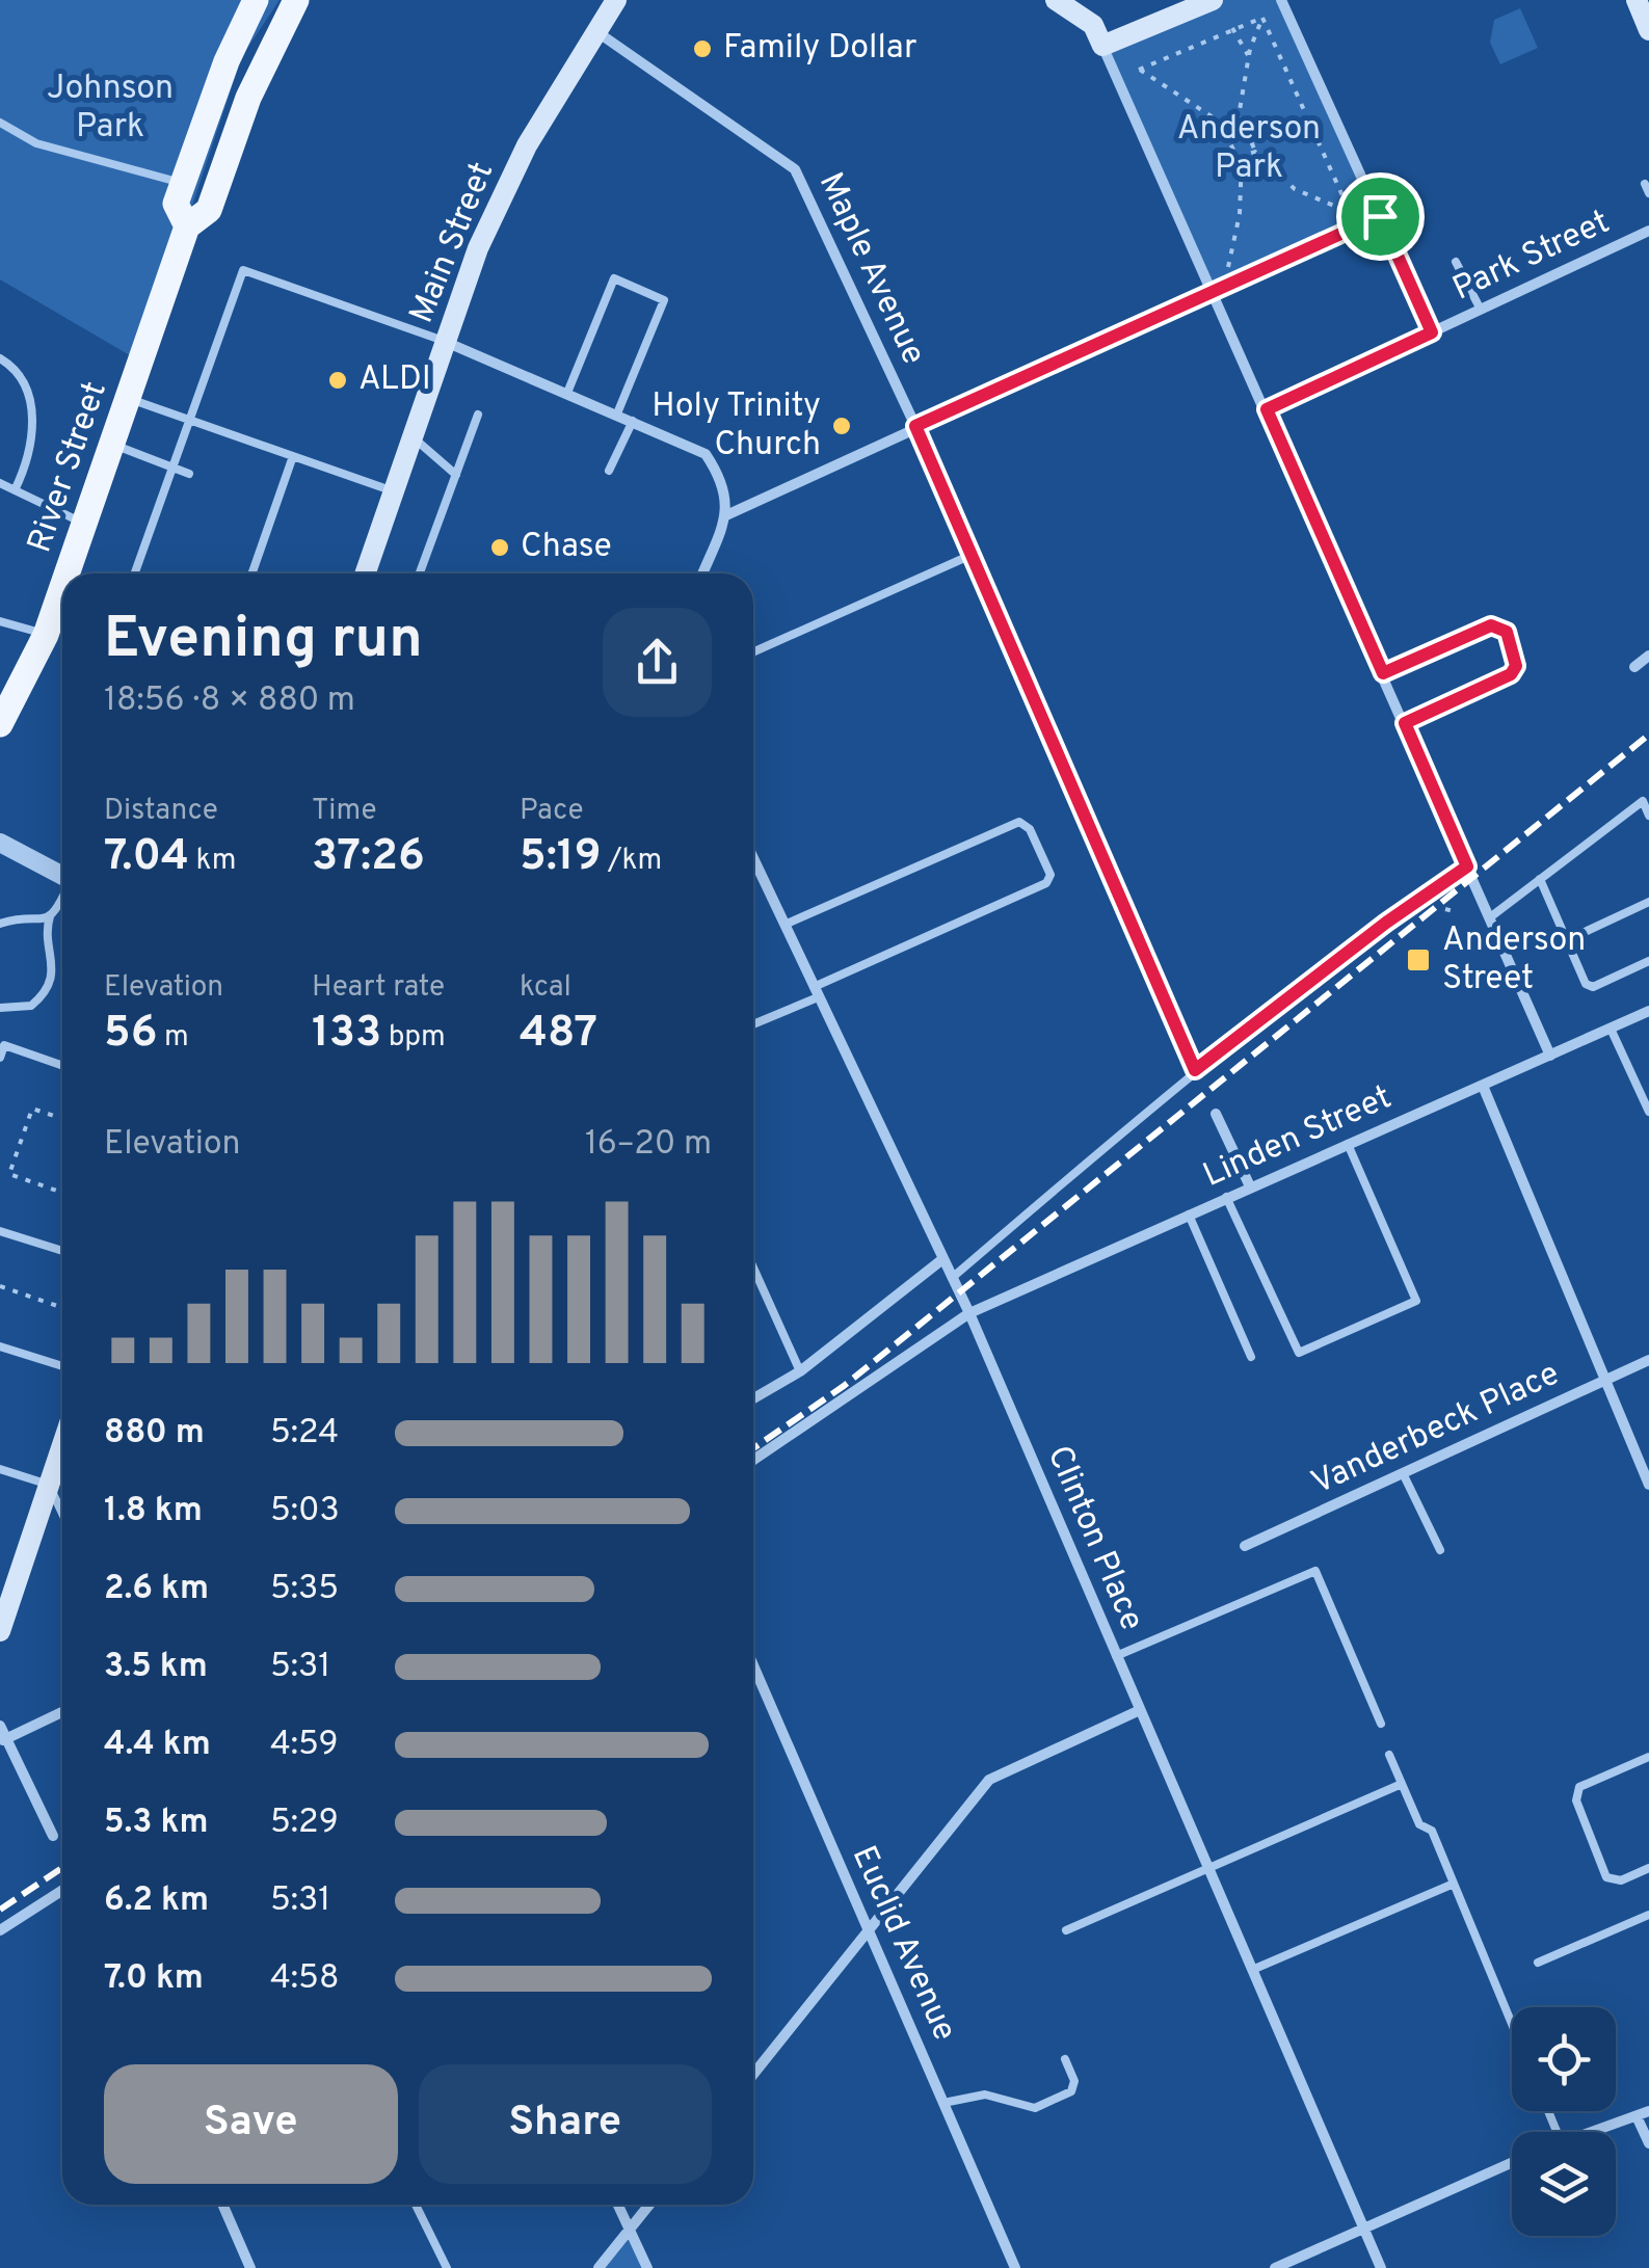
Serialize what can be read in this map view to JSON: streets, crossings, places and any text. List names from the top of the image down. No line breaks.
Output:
{"streets":{"main road":["Main Street","River Street"],"street":["Park Street","Maple Avenue","Linden Street","Vanderbeck Place","Clinton Place","Euclid Avenue"]},"crossings":[["Main Street","Maple Avenue"],["Linden Street","Clinton Place"]],"parks":["Johnson Park","Anderson Park"],"places":{"other":["Family Dollar","ALDI","Holy Trinity Church","Chase"],"transit":["Anderson Street"]},"page":{"heading":["Evening run","18:56 · 8 × 880 m"],"stats":[["Distance","7.04 km"],["Time","37:26"],["Pace","5:19 /km"],["Elevation","56 m"],["Heart rate","133 bpm"],["kcal","487"]],"chart":["Elevation","16–20 m"],"list":[{"name":"880 m","note":"5:24"},{"name":"1.8 km","note":"5:03"},{"name":"2.6 km","note":"5:35"},{"name":"3.5 km","note":"5:31"},{"name":"4.4 km","note":"4:59"},{"name":"5.3 km","note":"5:29"},{"name":"6.2 km","note":"5:31"},{"name":"7.0 km","note":"4:58"}],"buttons":["Save","Share"]}}
